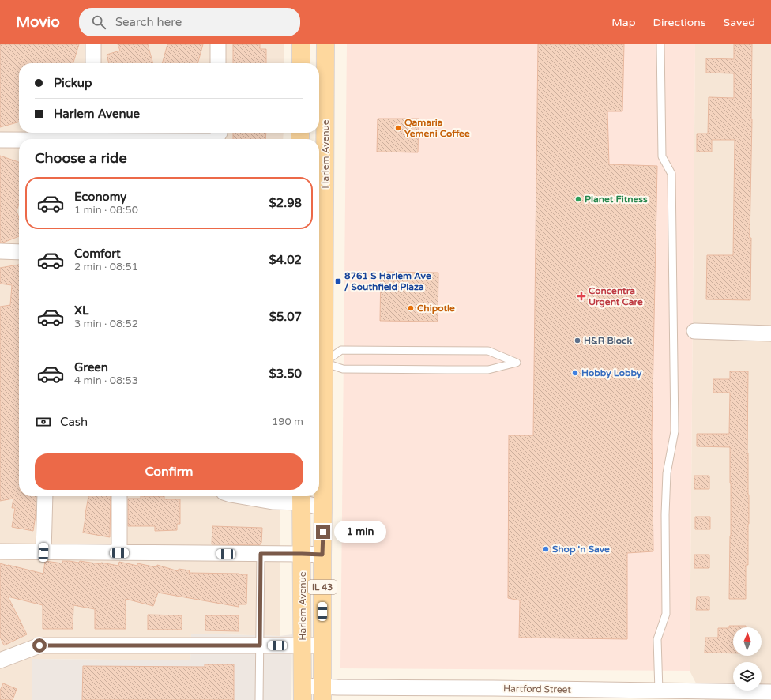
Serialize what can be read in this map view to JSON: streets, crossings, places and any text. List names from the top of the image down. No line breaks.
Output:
{"streets":{"main road":["Harlem Avenue","IL 43"],"street":["Hartford Street"]},"crossings":[["Harlem Avenue","Hartford Street"]],"places":{"other":["Qamaria Yemeni Coffee","Planet Fitness","Chipotle","H&R Block","Hobby Lobby","Shop 'n Save"],"transit":["8761 S Harlem Ave / Southfield Plaza"],"health":["Concentra Urgent Care"]},"north":"top","page":{"header":"Movio","search":"Search here","nav":["Map","Directions","Saved"],"banner":["Pickup","Harlem Avenue"],"heading":"Choose a ride","list":[{"name":"Economy","note":"1 min · 08:50","value":"$2.98"},{"name":"Comfort","note":"2 min · 08:51","value":"$4.02"},{"name":"XL","note":"3 min · 08:52","value":"$5.07"},{"name":"Green","note":"4 min · 08:53","value":"$3.50"}],"pay":["Cash","190 m"],"buttons":"Confirm","bubble":"1 min"}}
